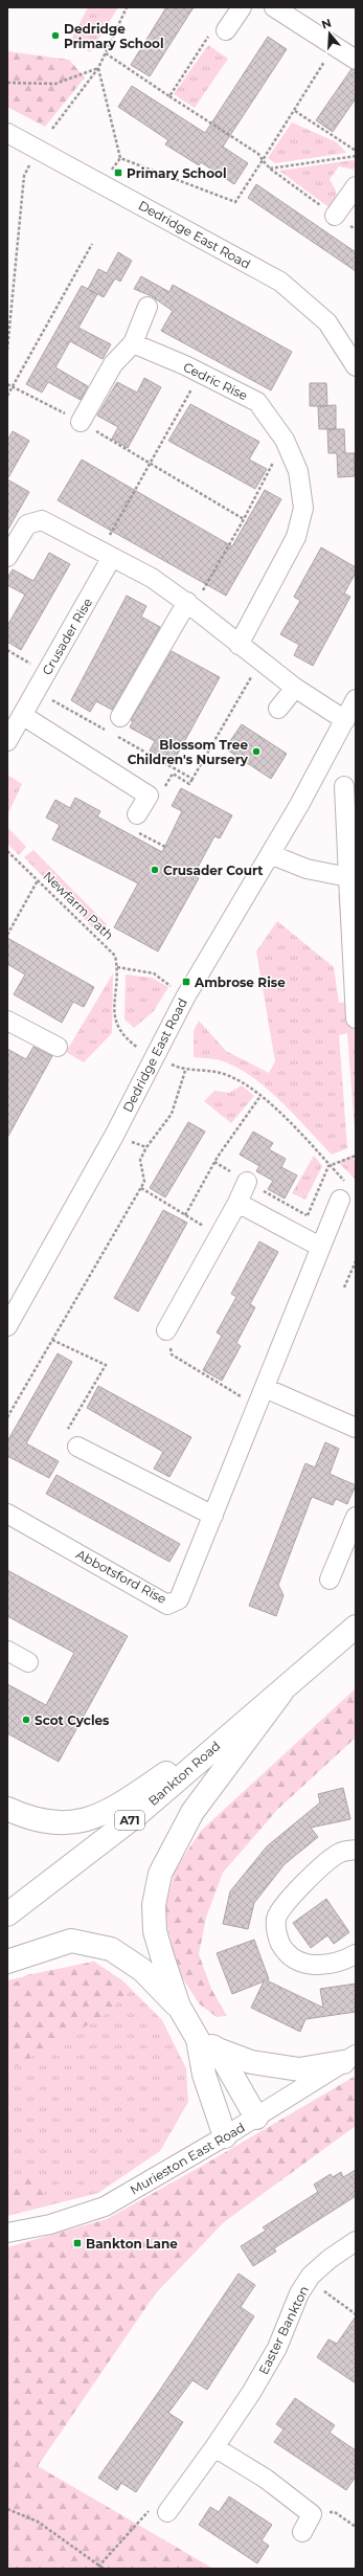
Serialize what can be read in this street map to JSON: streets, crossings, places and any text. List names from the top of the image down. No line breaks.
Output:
{"streets":{"main road":["Bankton Road","A71"],"street":["Dedridge East Road","Cedric Rise","Crusader Rise","Abbotsford Rise","Murieston East Road","Easter Bankton"],"path":["Newfarm Path"]},"places":{"other":["Dedridge Primary School","Blossom Tree Children's Nursery","Crusader Court","Scot Cycles"],"transit":["Primary School","Ambrose Rise","Bankton Lane"]},"north":"top"}
